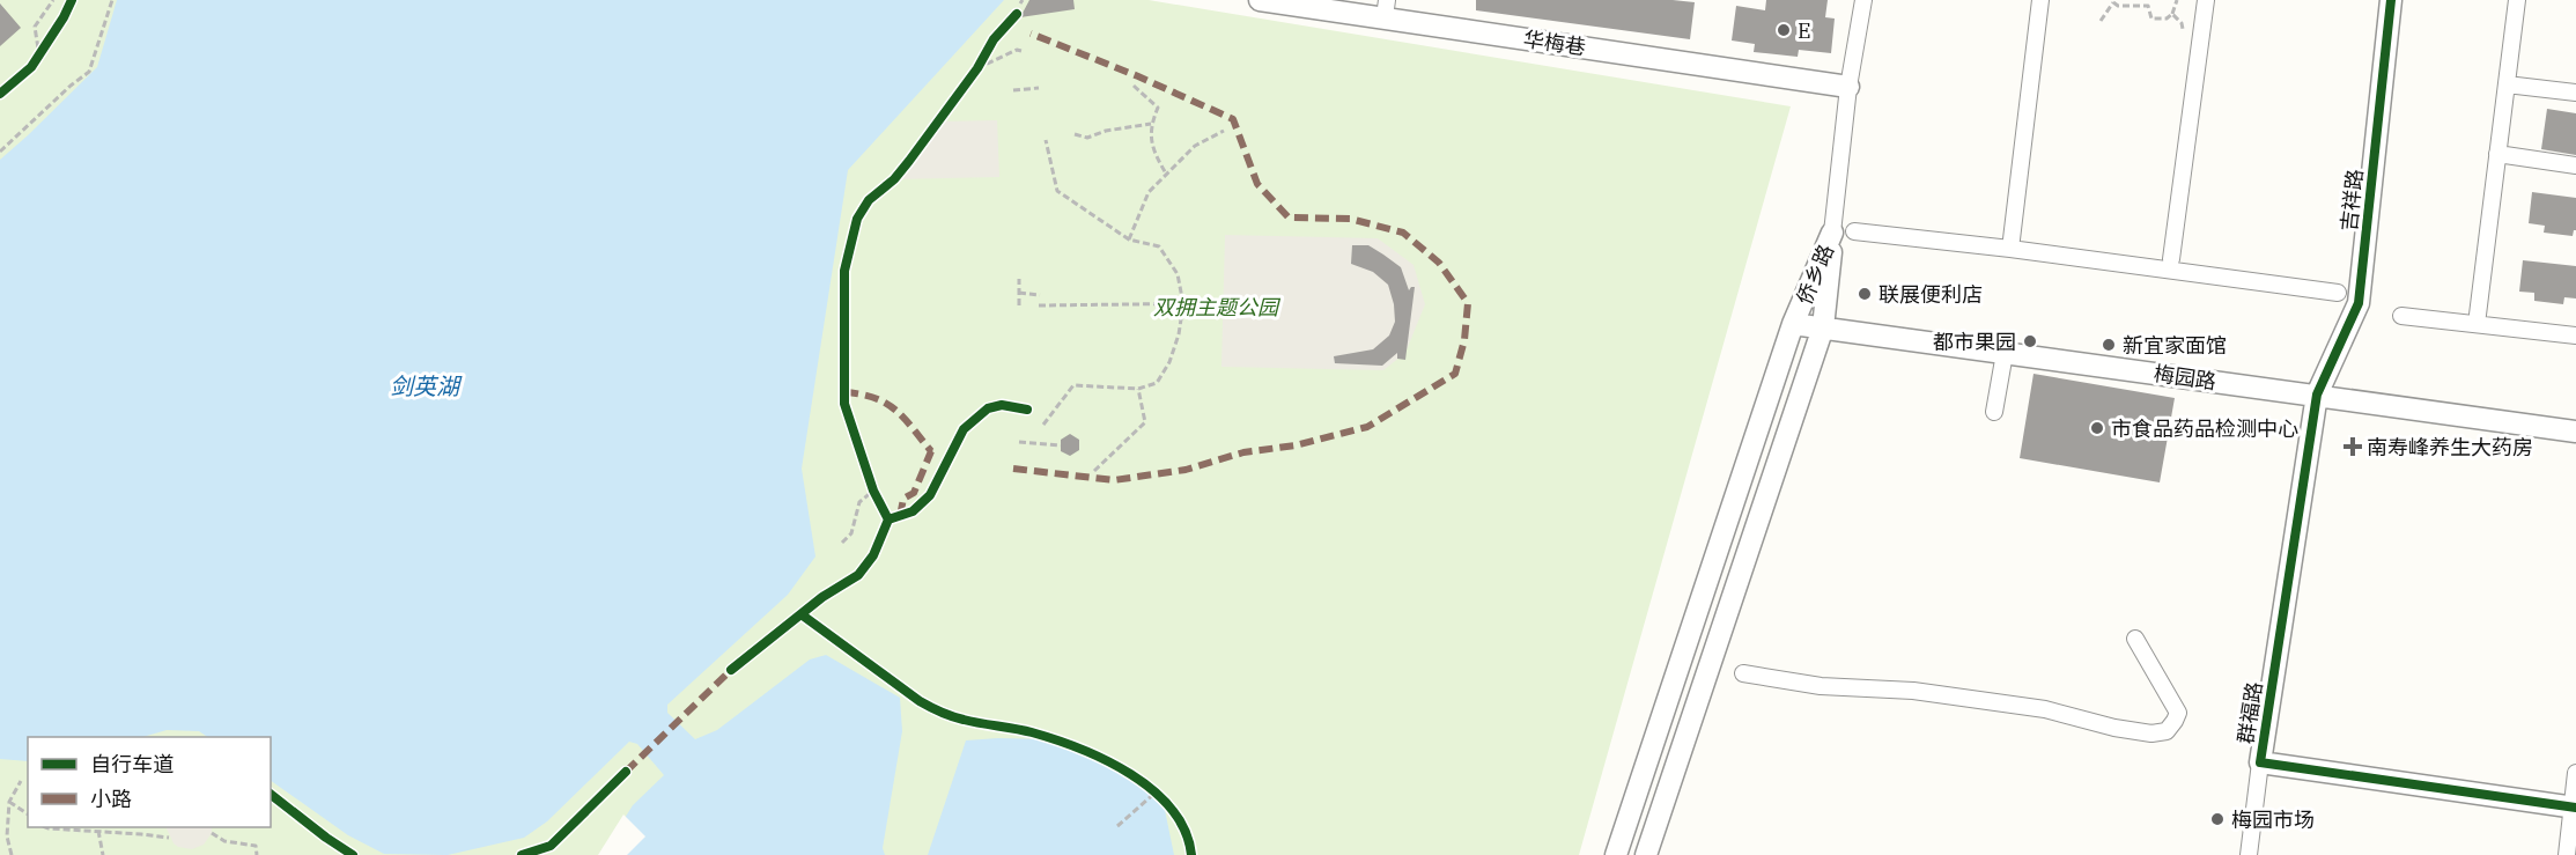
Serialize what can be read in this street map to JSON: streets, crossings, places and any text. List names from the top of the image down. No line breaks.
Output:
{"streets":{"street":["华梅巷","吉祥路","侨乡路","梅园路","群福路"]},"crossings":[["吉祥路","梅园路"],["吉祥路","群福路"],["侨乡路","梅园路"],["梅园路","群福路"]],"water":["剑英湖"],"parks":["双拥主题公园"],"places":{"other":["E","联展便利店","都市果园","新宜家面馆","市食品药品检测中心","梅园市场"],"health":["南寿峰养生大药房"]},"legend":["自行车道","小路"]}
